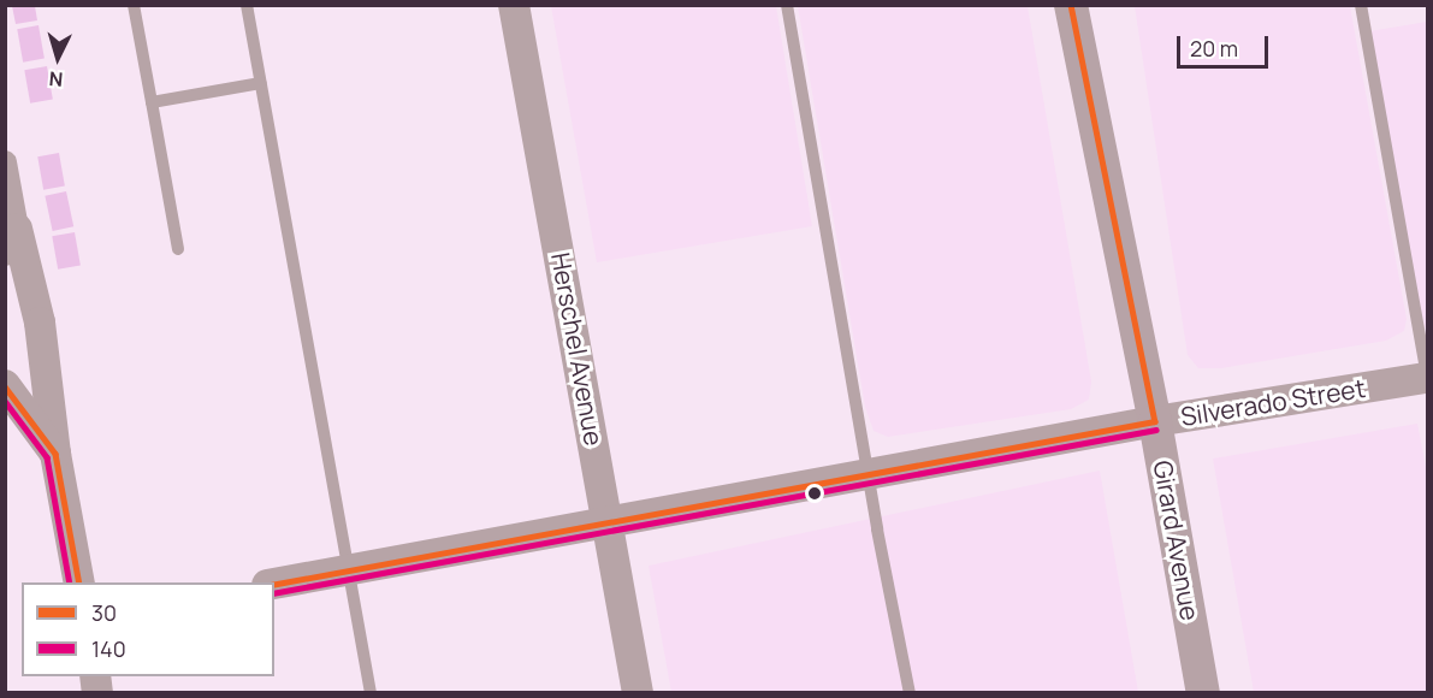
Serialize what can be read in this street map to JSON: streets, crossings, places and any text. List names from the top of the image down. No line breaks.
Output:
{"streets":{"main road":["Girard Avenue"],"street":["Herschel Avenue","Silverado Street"]},"crossings":[["Herschel Avenue","Silverado Street"],["Silverado Street","Girard Avenue"]],"lines":["transit line 30","transit line 140"],"legend":["30","140"],"scale_bar":"20 m","north":"bottom"}
